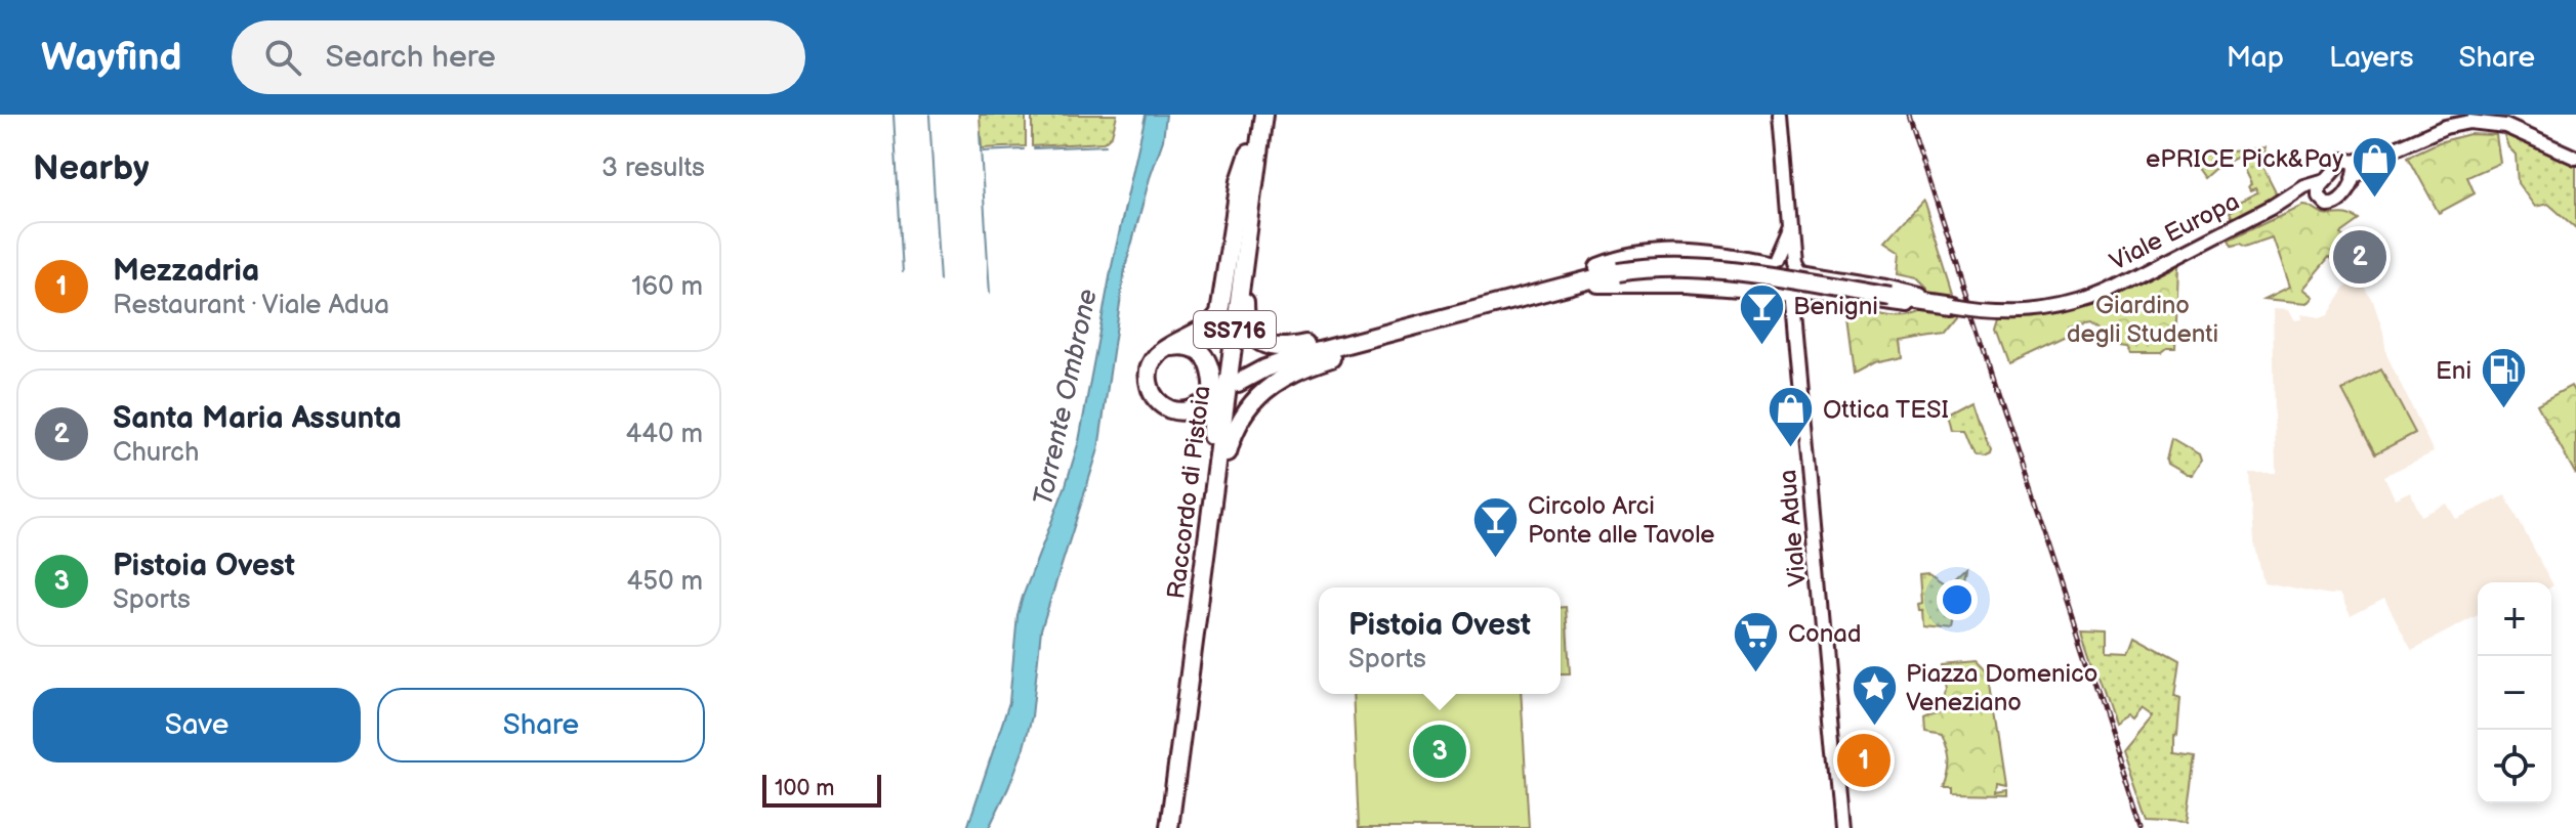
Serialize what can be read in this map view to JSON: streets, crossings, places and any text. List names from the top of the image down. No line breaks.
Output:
{"streets":{"highway":["SS716","Raccordo di Pistoia"],"main road":["Viale Europa","Viale Adua"]},"water":["Torrente Ombrone"],"parks":["Giardino degli Studenti"],"places":{"shop":["ePRICE Pick&Pay","Ottica TESI"],"bar":["Benigni","Circolo Arci Ponte alle Tavole"],"fuel station":["Eni"],"supermarket":["Conad"],"place":["Piazza Domenico Veneziano"]},"scale_bar":"100 m","page":{"header":"Wayfind","search":"Search here","nav":["Map","Layers","Share"],"heading":["Nearby","3 results"],"list":[{"mark":"1","name":"Mezzadria","note":"Restaurant · Viale Adua","value":"160 m"},{"mark":"2","name":"Santa Maria Assunta","note":"Church","value":"440 m"},{"mark":"3","name":"Pistoia Ovest","note":"Sports","value":"450 m"}],"pins":["2","3","1"],"map_buttons":["+","−"],"popup":["Pistoia Ovest","Sports"],"buttons":["Save","Share"],"scale":"100 m"}}
